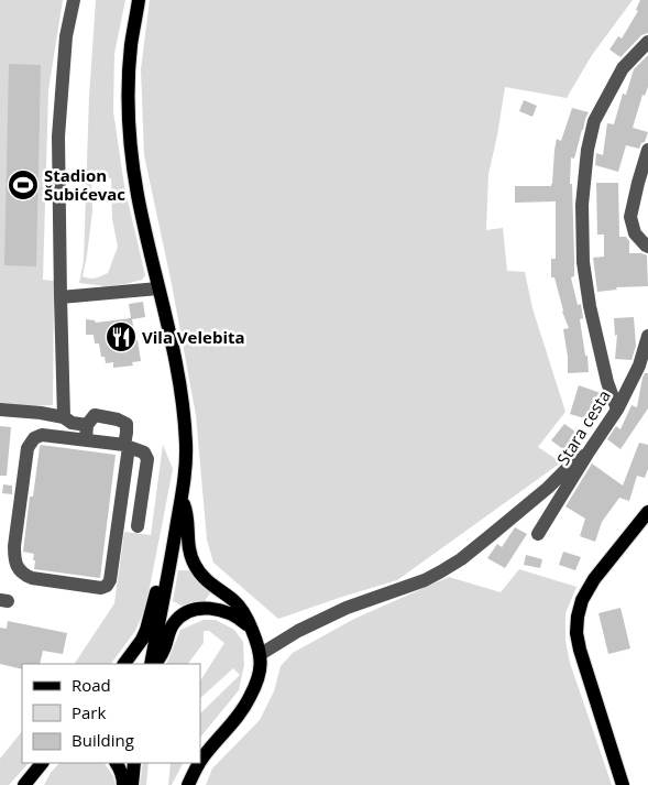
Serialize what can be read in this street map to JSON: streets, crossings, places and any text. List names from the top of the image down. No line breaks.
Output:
{"streets":{"street":["Stara cesta"]},"places":{"sports":["Stadion Šubićevac"],"restaurant":["Vila Velebita"]},"legend":["Road","Park","Building"]}
